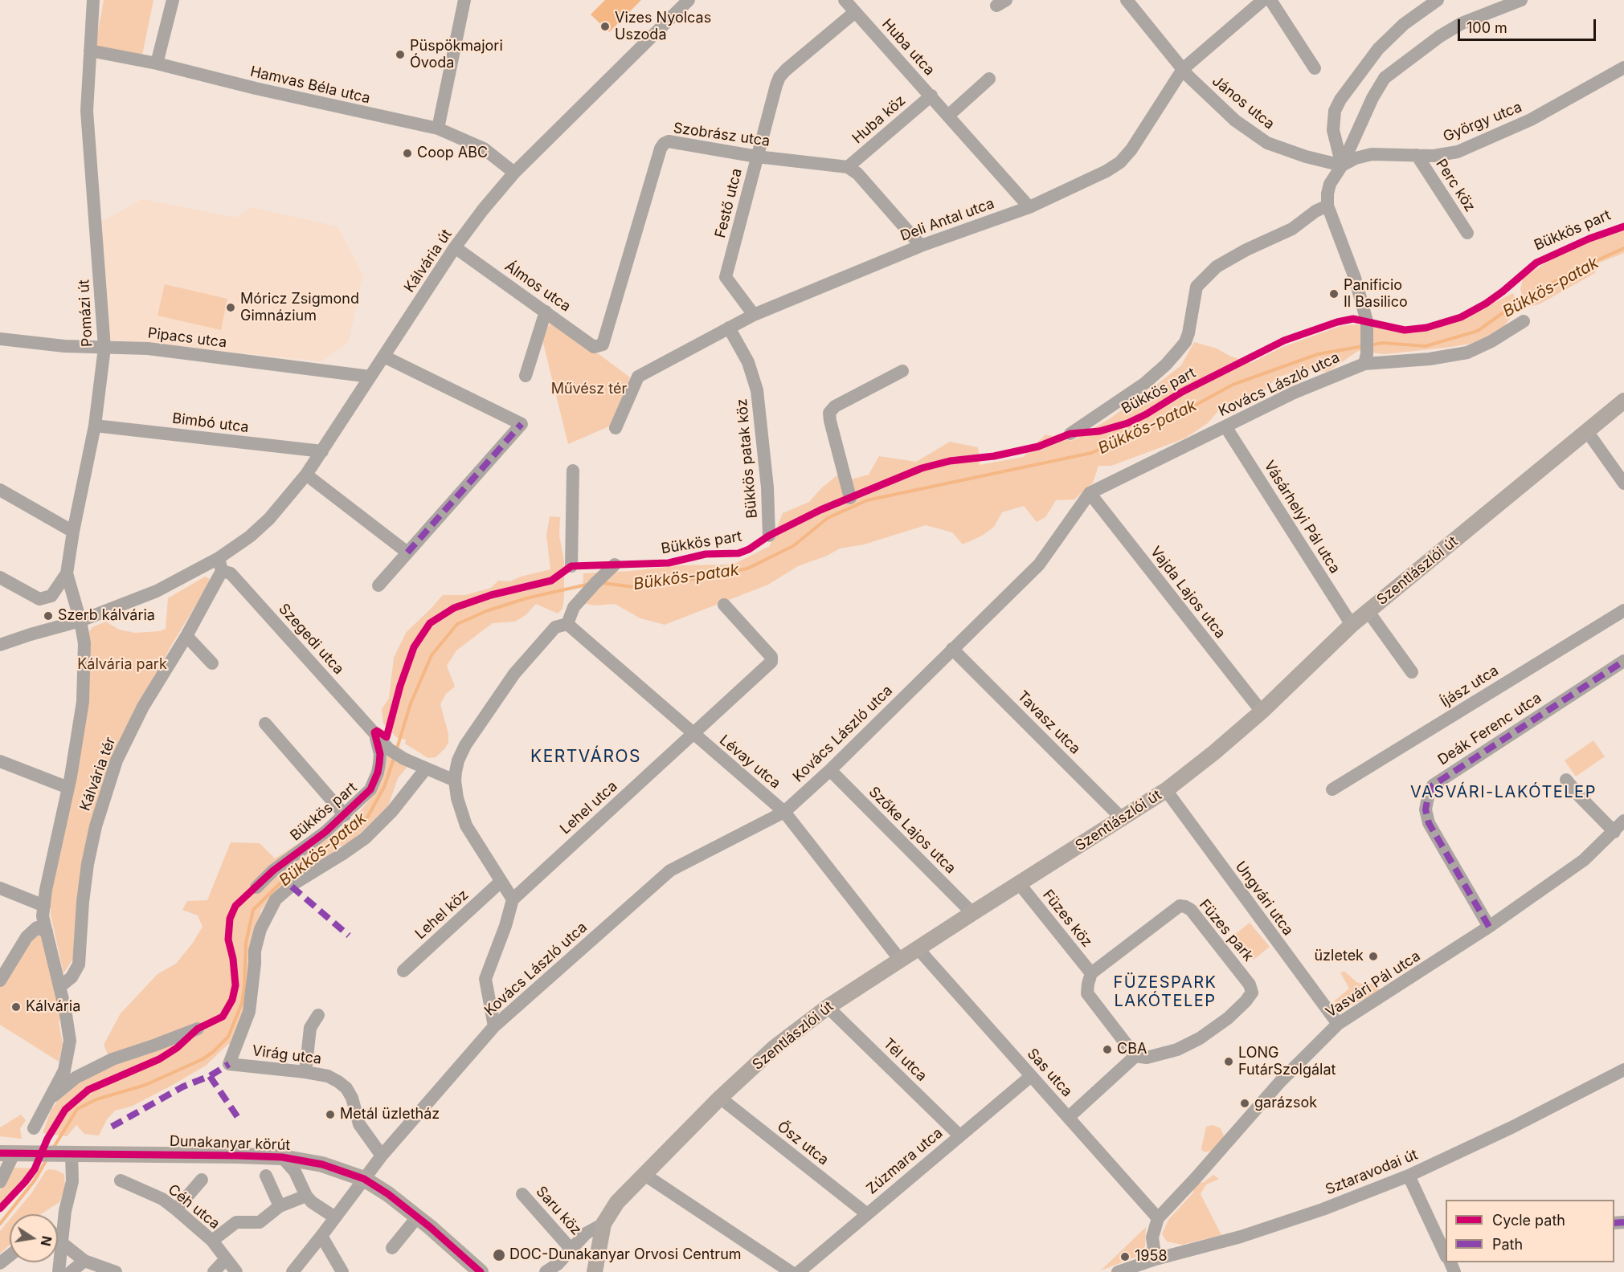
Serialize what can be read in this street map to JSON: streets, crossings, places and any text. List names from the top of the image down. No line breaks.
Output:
{"streets":{"main road":["Szentlászlói út","Dunakanyar körút"],"street":["Huba utca","Hamvas Béla utca","János utca","Huba köz","György utca","Szobrász utca","Perc köz","Festő utca","Deli Antal utca","Bükkös part","Kálvária út","Álmos utca","Pomázi út","Pipacs utca","Kovács László utca","Bimbó utca","Bükkös patak köz","Vásárhelyi Pál utca","Vajda Lajos utca","Szegedi utca","Íjász utca","Tavasz utca","Deák Ferenc utca","Lévay utca","Kálvária tér","Lehel utca","Szőke Lajos utca","Ungvári utca","Lehel köz","Füzes köz","Füzes park","Vasvári Pál utca","Virág utca","Tél utca","Sas utca","Ősz utca","Zúzmara utca","Sztaravodai út","Céh utca","Saru köz"]},"crossings":[["Huba utca","Huba köz"],["Huba utca","Festő utca"],["Huba utca","Deli Antal utca"],["Hamvas Béla utca","Kálvária út"],["Hamvas Béla utca","Pomázi út"],["János utca","György utca"],["János utca","Deli Antal utca"],["Huba köz","Szobrász utca"],["György utca","Perc köz"],["Szobrász utca","Festő utca"],["Szobrász utca","Álmos utca"],["Festő utca","Deli Antal utca"],["Deli Antal utca","Bükkös patak köz"],["Bükkös part","Szegedi utca"],["Kálvária út","Álmos utca"],["Kálvária út","Pomázi út"],["Kálvária út","Pipacs utca"],["Kálvária út","Bimbó utca"],["Kálvária út","Szegedi utca"],["Kálvária út","Kálvária tér"],["Pomázi út","Pipacs utca"],["Pomázi út","Bimbó utca"],["Pomázi út","Kálvária tér"],["Kovács László utca","Vásárhelyi Pál utca"],["Kovács László utca","Vajda Lajos utca"],["Kovács László utca","Tavasz utca"],["Kovács László utca","Lévay utca"],["Kovács László utca","Szőke Lajos utca"],["Kovács László utca","Virág utca"],["Kovács László utca","Dunakanyar körút"],["Vásárhelyi Pál utca","Szentlászlói út"],["Szentlászlói út","Vajda Lajos utca"],["Szentlászlói út","Tavasz utca"],["Szentlászlói út","Lévay utca"],["Szentlászlói út","Szőke Lajos utca"],["Szentlászlói út","Ungvári utca"],["Szentlászlói út","Füzes köz"],["Szentlászlói út","Tél utca"],["Szentlászlói út","Sas utca"],["Szentlászlói út","Ősz utca"],["Szentlászlói út","Saru köz"],["Szegedi utca","Kálvária tér"],["Szegedi utca","Virág utca"],["Deák Ferenc utca","Vasvári Pál utca"],["Lévay utca","Lehel utca"],["Ungvári utca","Vasvári Pál utca"],["Füzes köz","Füzes park"],["Vasvári Pál utca","Sas utca"],["Tél utca","Zúzmara utca"],["Sas utca","Zúzmara utca"],["Ősz utca","Zúzmara utca"]],"districts":["KERTVÁROS","VASVÁRI-LAKÓTELEP","FÜZESPARK LAKÓTELEP"],"water":["Bükkös-patak"],"parks":["Művész tér","Kálvária park"],"places":["Vizes Nyolcas Uszoda","Püspökmajori Óvoda","Coop ABC","Panificio Il Basilico","Móricz Zsigmond Gimnázium","Szerb kálvária","üzletek","Kálvária","CBA","LONG FutárSzolgálat","garázsok","Metál üzletház","DOC-Dunakanyar Orvosi Centrum","1958"],"legend":["Cycle path","Path"],"scale_bar":"100 m","north":"right"}
